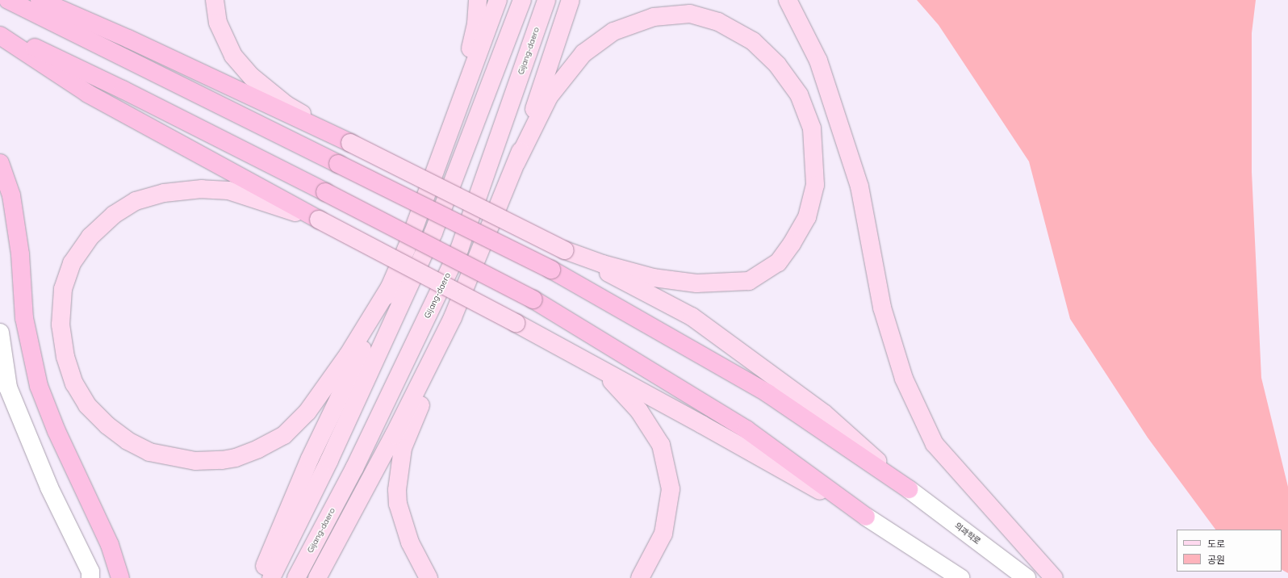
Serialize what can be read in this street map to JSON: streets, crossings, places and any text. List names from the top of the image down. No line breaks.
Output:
{"streets":{"main road":["Gijang-daero"],"street":["의과학로"]},"legend":["도로","공원"]}
